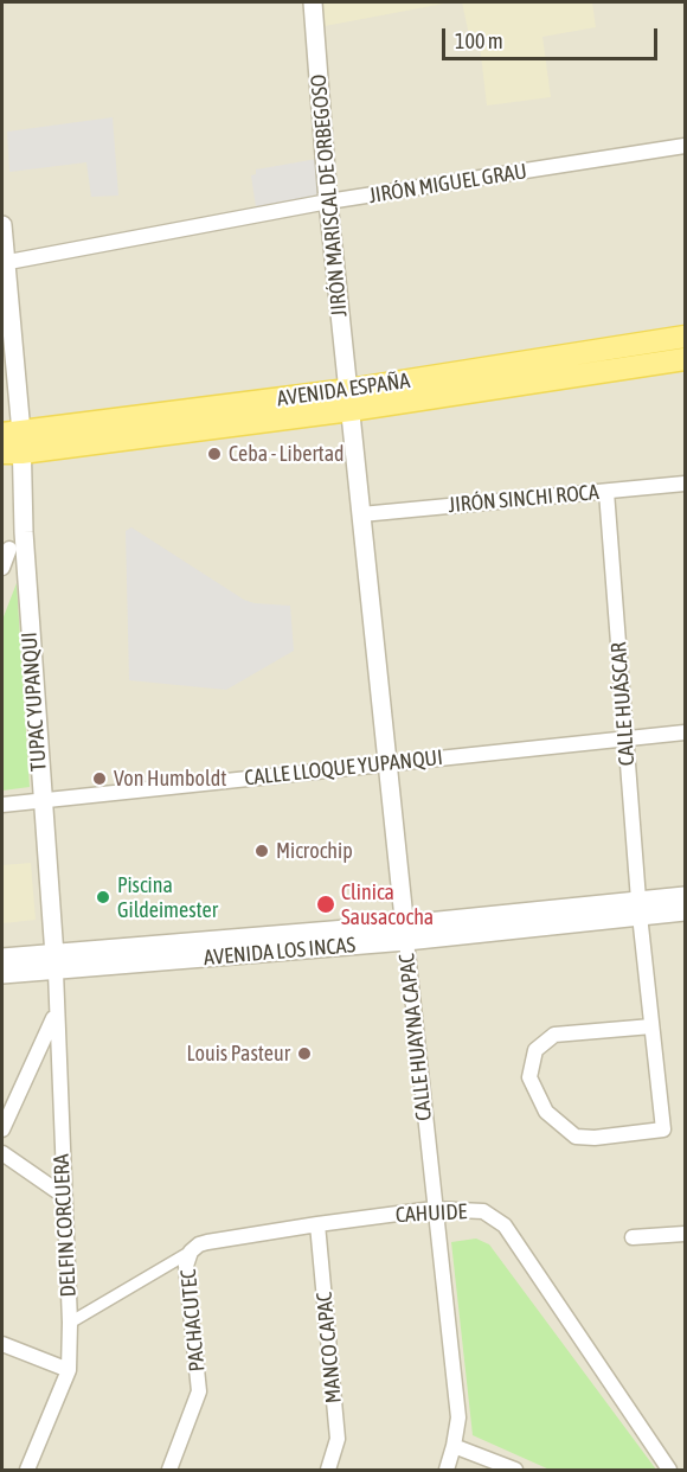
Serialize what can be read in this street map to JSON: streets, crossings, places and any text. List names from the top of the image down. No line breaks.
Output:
{"streets":{"main road":["AVENIDA ESPAÑA"],"street":["JIRÓN MIGUEL GRAU","JIRÓN MARISCAL DE ORBEGOSO","JIRÓN SINCHI ROCA","TUPAC YUPANQUI","CALLE HUÁSCAR","CALLE LLOQUE YUPANQUI","AVENIDA LOS INCAS","CALLE HUAYNA CAPAC","CAHUIDE","DELFIN CORCUERA","PACHACUTEC","MANCO CAPAC"]},"crossings":[["JIRÓN MIGUEL GRAU","JIRÓN MARISCAL DE ORBEGOSO"],["JIRÓN MIGUEL GRAU","TUPAC YUPANQUI"],["JIRÓN MARISCAL DE ORBEGOSO","AVENIDA ESPAÑA"],["JIRÓN MARISCAL DE ORBEGOSO","CALLE HUAYNA CAPAC"],["AVENIDA ESPAÑA","TUPAC YUPANQUI"],["AVENIDA ESPAÑA","CALLE HUAYNA CAPAC"],["JIRÓN SINCHI ROCA","CALLE HUÁSCAR"],["JIRÓN SINCHI ROCA","CALLE HUAYNA CAPAC"],["TUPAC YUPANQUI","CALLE LLOQUE YUPANQUI"],["TUPAC YUPANQUI","AVENIDA LOS INCAS"],["TUPAC YUPANQUI","DELFIN CORCUERA"],["CALLE HUÁSCAR","CALLE LLOQUE YUPANQUI"],["CALLE HUÁSCAR","AVENIDA LOS INCAS"],["CALLE LLOQUE YUPANQUI","CALLE HUAYNA CAPAC"],["AVENIDA LOS INCAS","CALLE HUAYNA CAPAC"],["AVENIDA LOS INCAS","DELFIN CORCUERA"],["CALLE HUAYNA CAPAC","CAHUIDE"],["CAHUIDE","PACHACUTEC"],["CAHUIDE","MANCO CAPAC"]],"places":["Ceba - Libertad","Von Humboldt","Microchip","Piscina Gildeimester","Clinica Sausacocha","Louis Pasteur"],"scale_bar":"100 m"}
